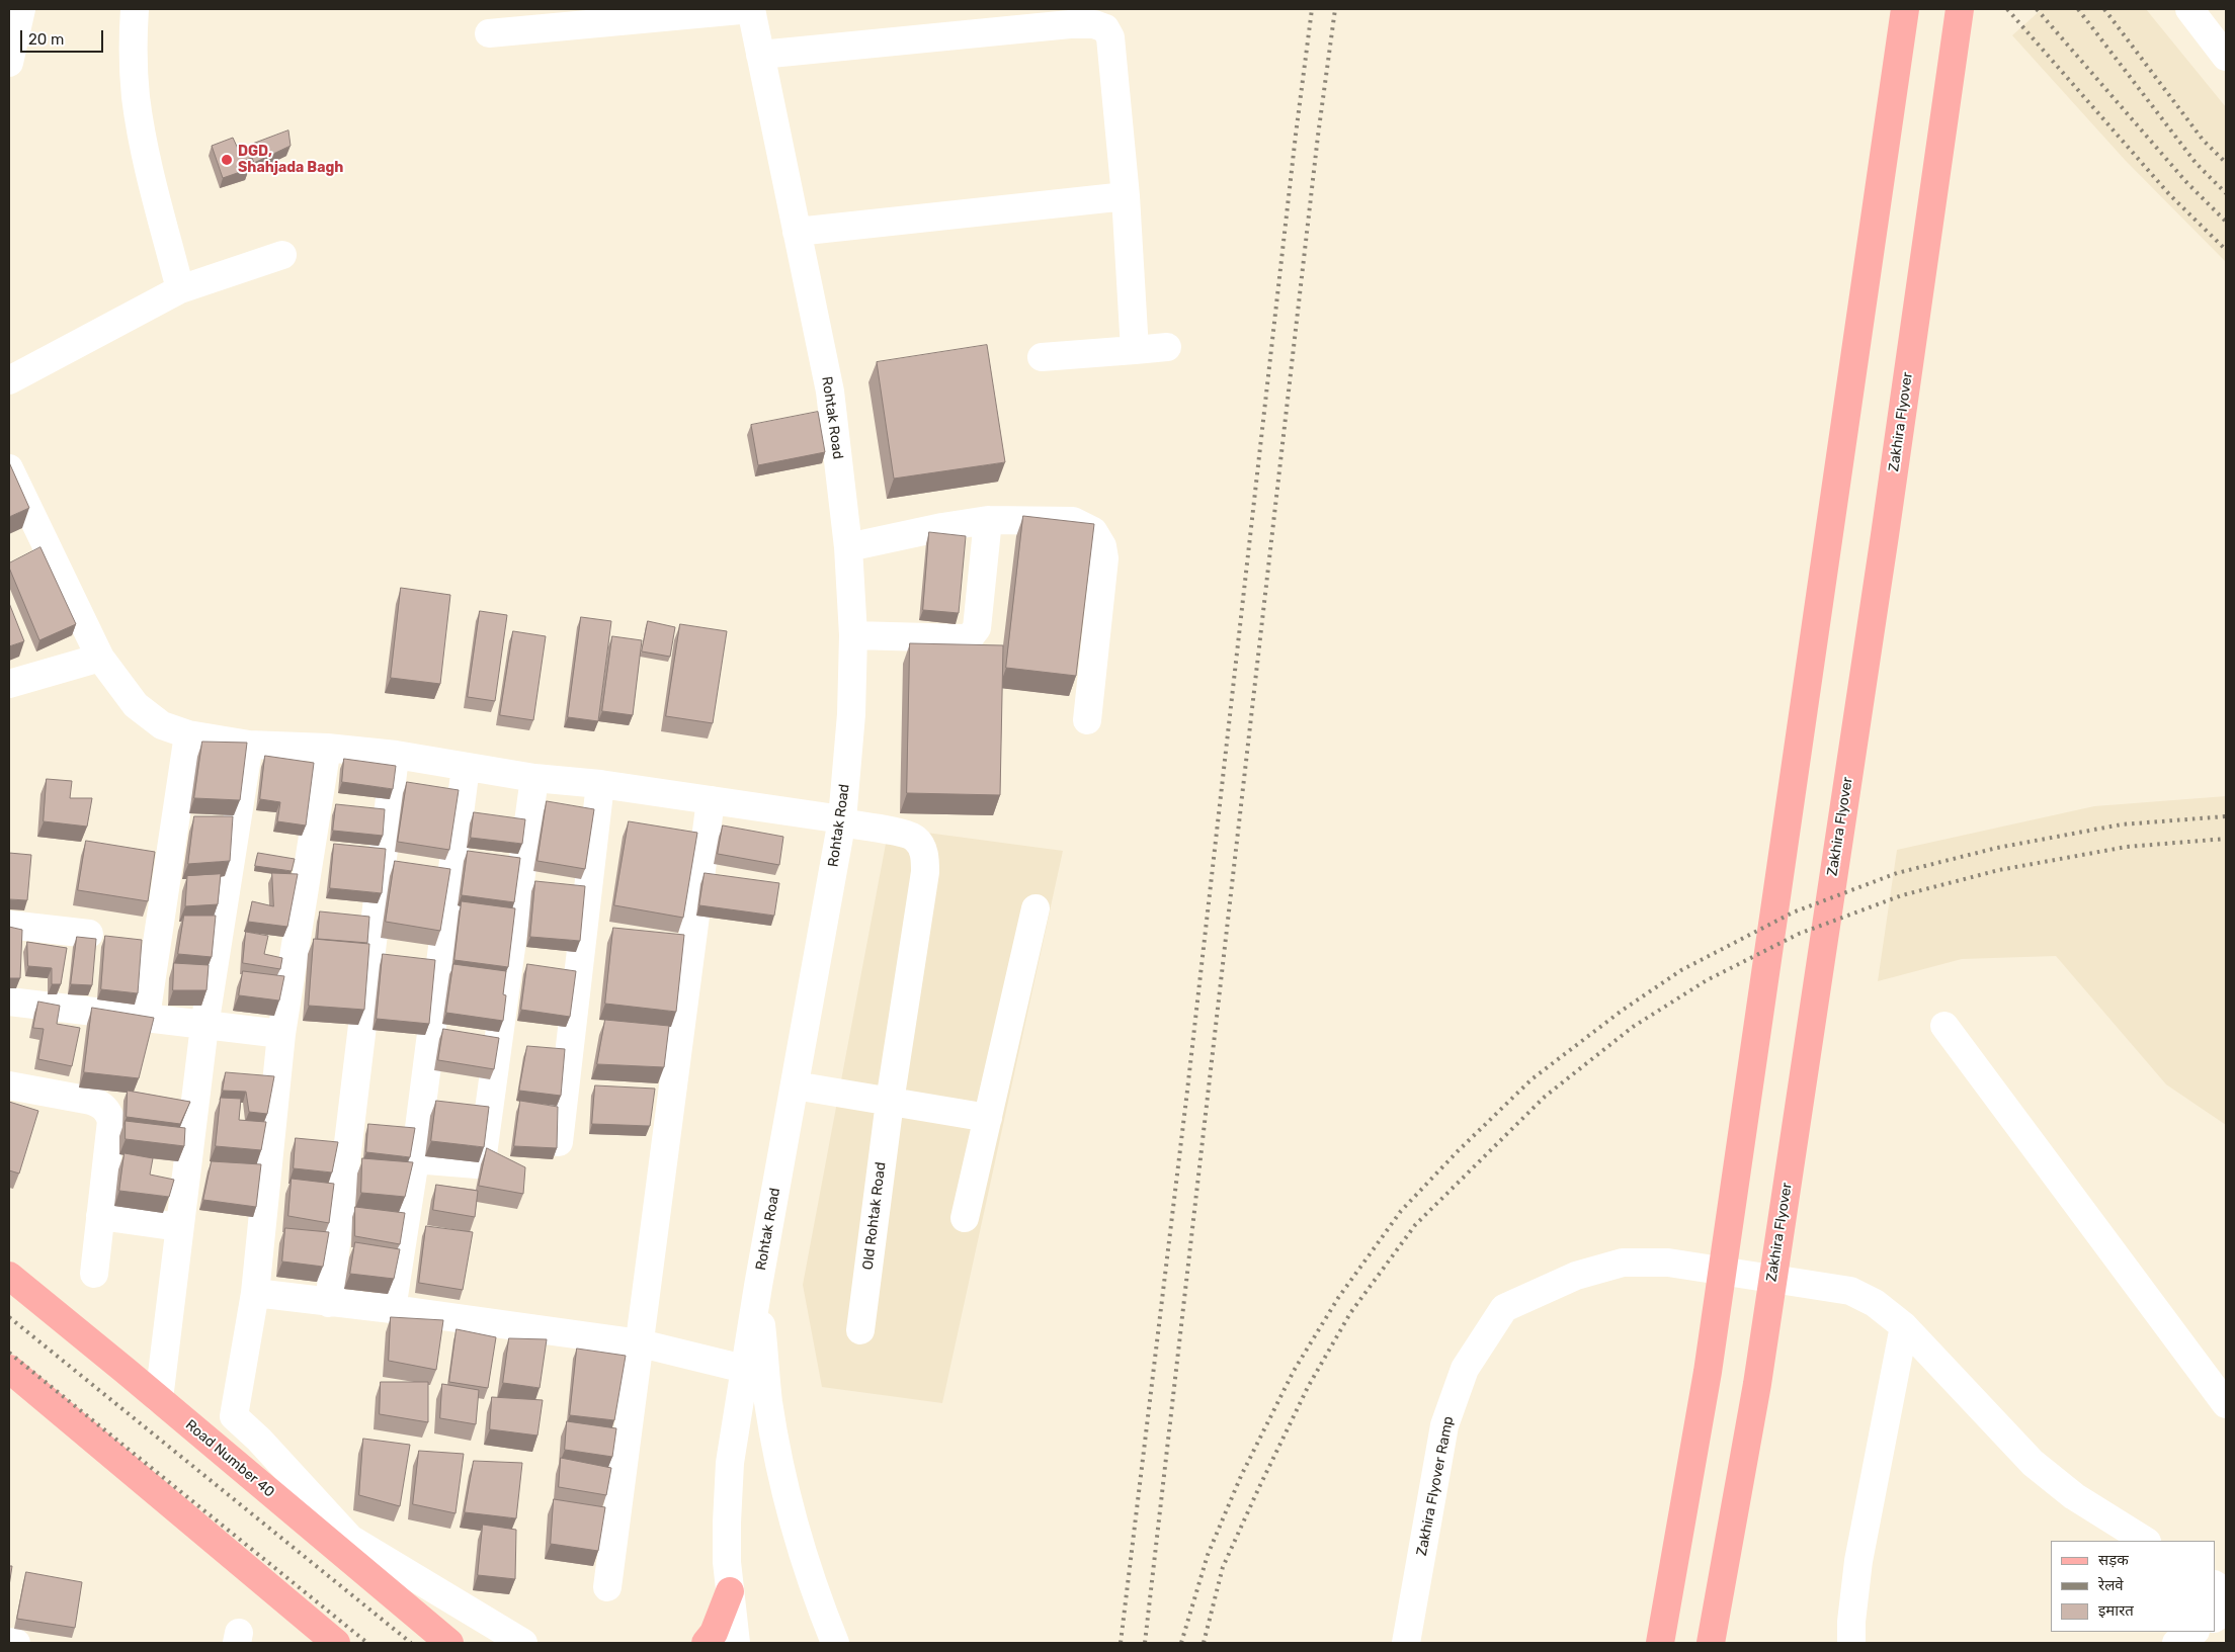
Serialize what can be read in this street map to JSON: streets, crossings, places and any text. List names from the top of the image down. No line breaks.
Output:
{"streets":{"main road":["Zakhira Flyover","Road Number 40"],"street":["Rohtak Road","Old Rohtak Road","Zakhira Flyover Ramp"]},"crossings":[["Rohtak Road","Old Rohtak Road"]],"places":["DGD, Shahjada Bagh"],"legend":["सड़क","रेलवे","इमारत"],"scale_bar":"20 m"}
